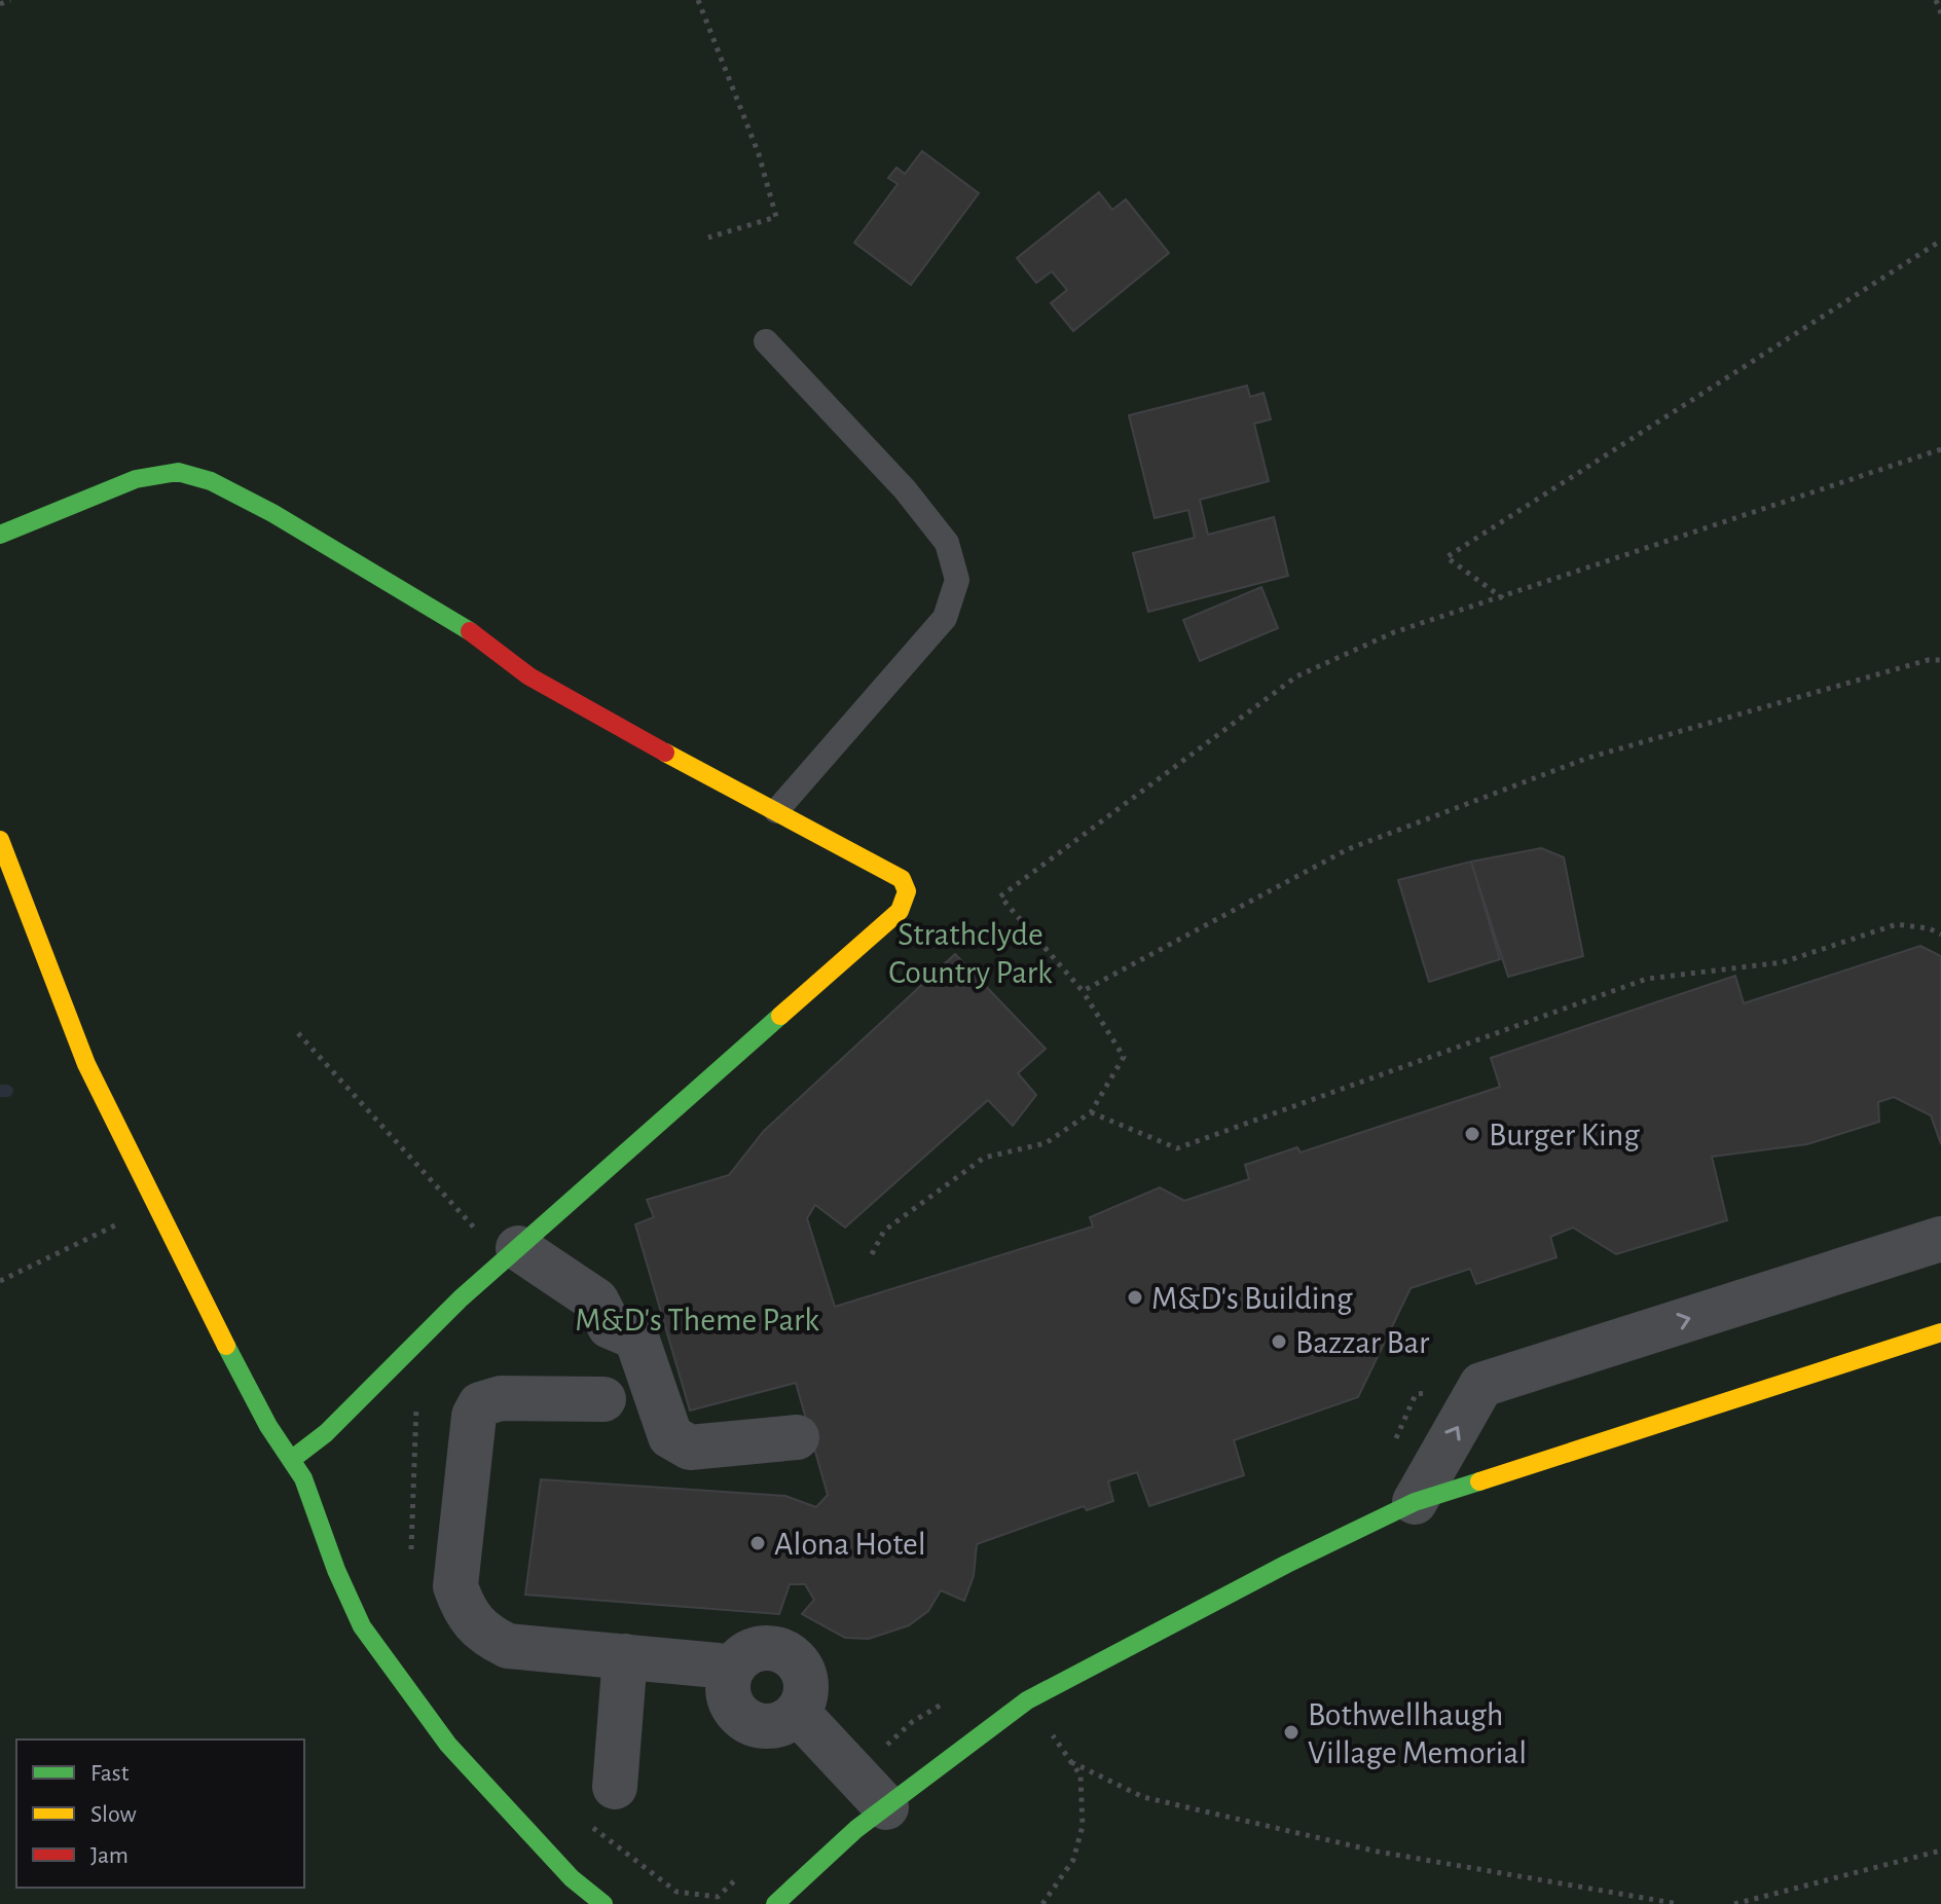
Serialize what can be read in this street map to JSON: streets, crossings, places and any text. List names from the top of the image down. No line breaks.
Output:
{"parks":["Strathclyde Country Park","M&D's Theme Park"],"places":["Burger King","M&D's Building","Bazzar Bar","Alona Hotel","Bothwellhaugh Village Memorial"],"legend":["Fast","Slow","Jam"]}
